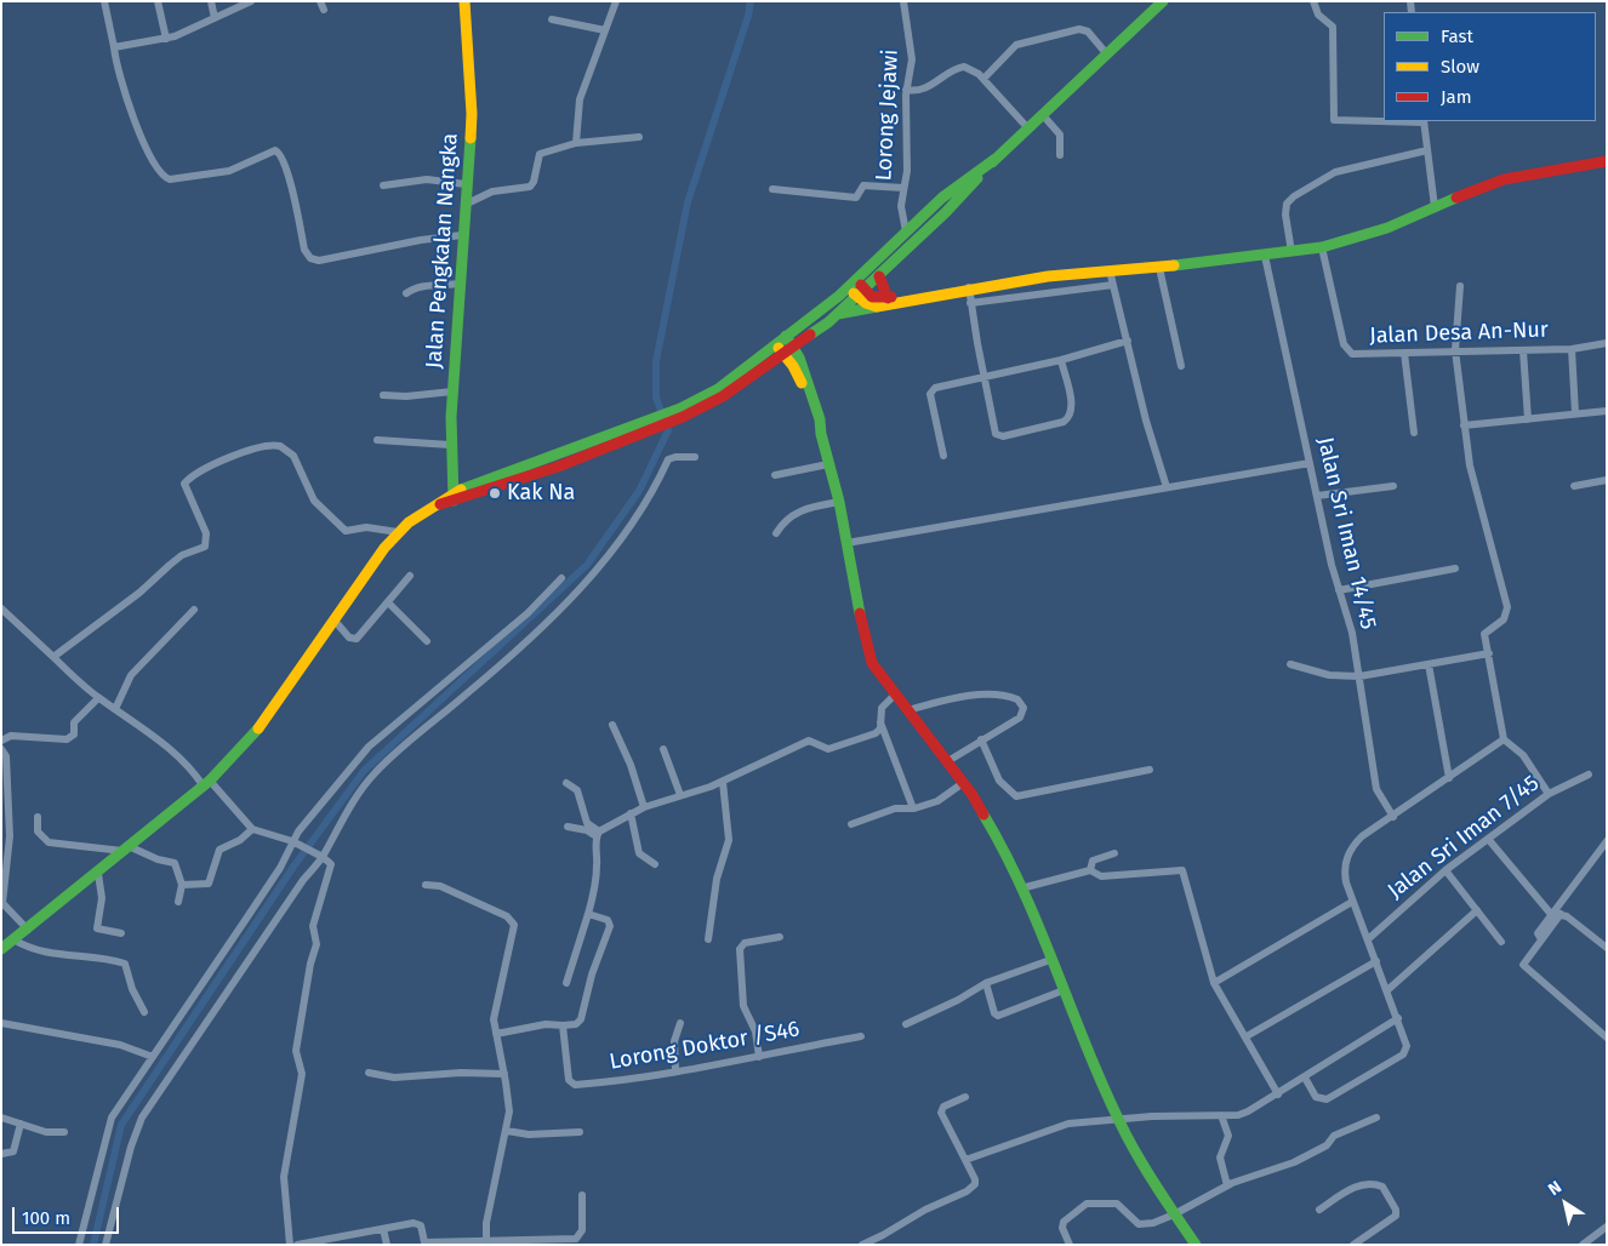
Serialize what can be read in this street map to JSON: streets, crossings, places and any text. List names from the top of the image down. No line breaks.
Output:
{"streets":{"main road":["Jalan Pengkalan Nangka"],"street":["Lorong Jejawi","Jalan Desa An-Nur","Jalan Sri Iman 14/45","Jalan Sri Iman 7/45","Lorong Doktor /S46"]},"places":["Kak Na"],"legend":["Fast","Slow","Jam"],"scale_bar":"100 m","north":"top left"}
